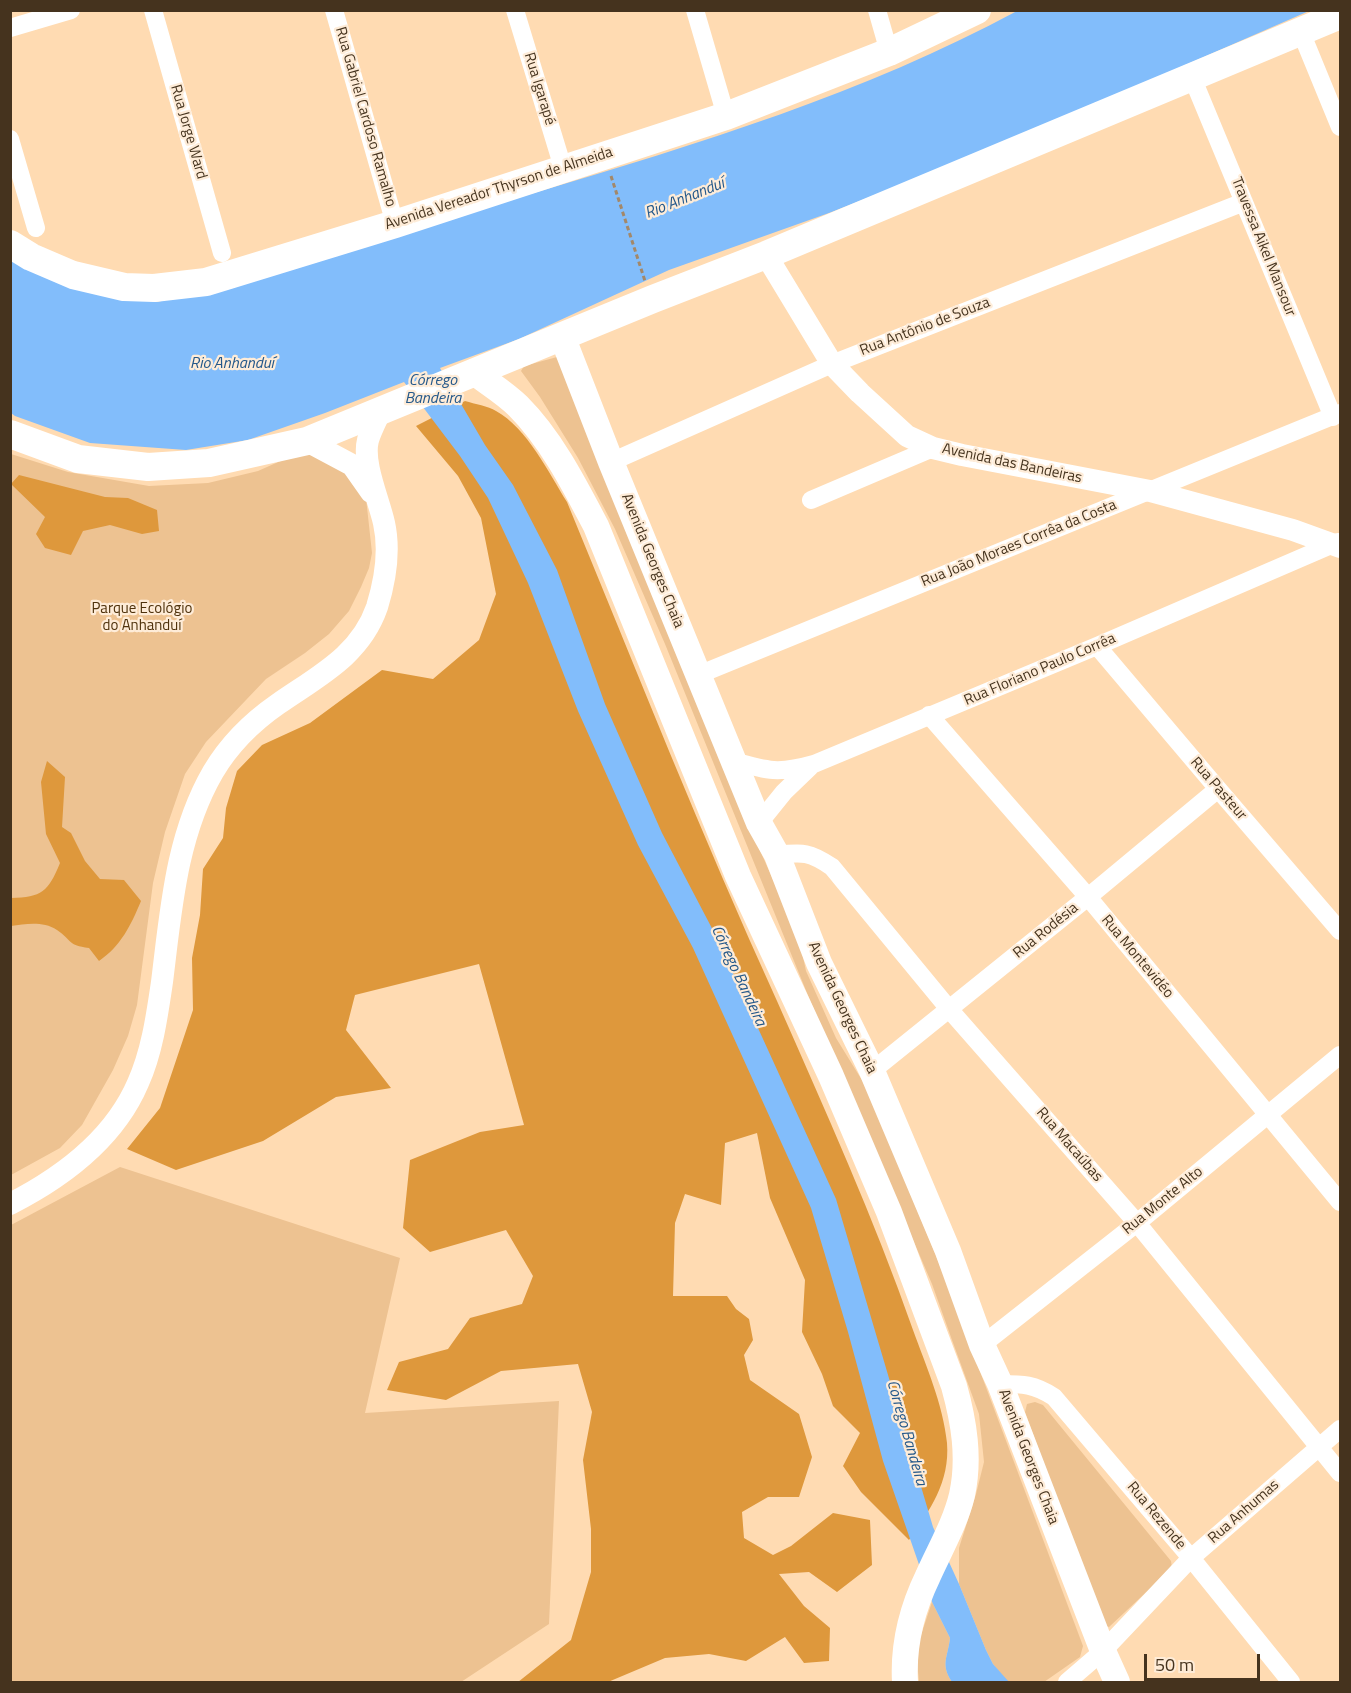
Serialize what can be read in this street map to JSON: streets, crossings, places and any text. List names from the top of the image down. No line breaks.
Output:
{"streets":{"main road":["Avenida Vereador Thyrson de Almeida","Avenida Georges Chaia"],"street":["Rua Igarapé","Rua Gabriel Cardoso Ramalho","Rua Jorge Ward","Travessa Aikel Mansour","Rua Antônio de Souza","Avenida das Bandeiras","Rua João Moraes Corrêa da Costa","Rua Floriano Paulo Corrêa","Rua Pasteur","Rua Rodésia","Rua Montevidéo","Rua Macaúbas","Rua Monte Alto","Rua Anhumas","Rua Rezende"]},"crossings":[["Rua Igarapé","Avenida Vereador Thyrson de Almeida"],["Rua Gabriel Cardoso Ramalho","Avenida Vereador Thyrson de Almeida"],["Travessa Aikel Mansour","Rua Antônio de Souza"],["Travessa Aikel Mansour","Rua João Moraes Corrêa da Costa"],["Rua Antônio de Souza","Avenida das Bandeiras"],["Rua Antônio de Souza","Avenida Georges Chaia"],["Avenida das Bandeiras","Rua João Moraes Corrêa da Costa"],["Avenida das Bandeiras","Rua Floriano Paulo Corrêa"],["Rua João Moraes Corrêa da Costa","Avenida Georges Chaia"],["Avenida Georges Chaia","Rua Floriano Paulo Corrêa"],["Avenida Georges Chaia","Rua Rodésia"],["Avenida Georges Chaia","Rua Macaúbas"],["Avenida Georges Chaia","Rua Monte Alto"],["Avenida Georges Chaia","Rua Anhumas"],["Avenida Georges Chaia","Rua Rezende"],["Rua Floriano Paulo Corrêa","Rua Pasteur"],["Rua Floriano Paulo Corrêa","Rua Montevidéo"],["Rua Pasteur","Rua Rodésia"],["Rua Rodésia","Rua Montevidéo"],["Rua Rodésia","Rua Macaúbas"],["Rua Montevidéo","Rua Monte Alto"],["Rua Macaúbas","Rua Monte Alto"],["Rua Macaúbas","Rua Anhumas"],["Rua Anhumas","Rua Rezende"]],"water":["Rio Anhanduí","Córrego Bandeira"],"parks":["Parque Ecológio do Anhanduí"],"scale_bar":"50 m"}
